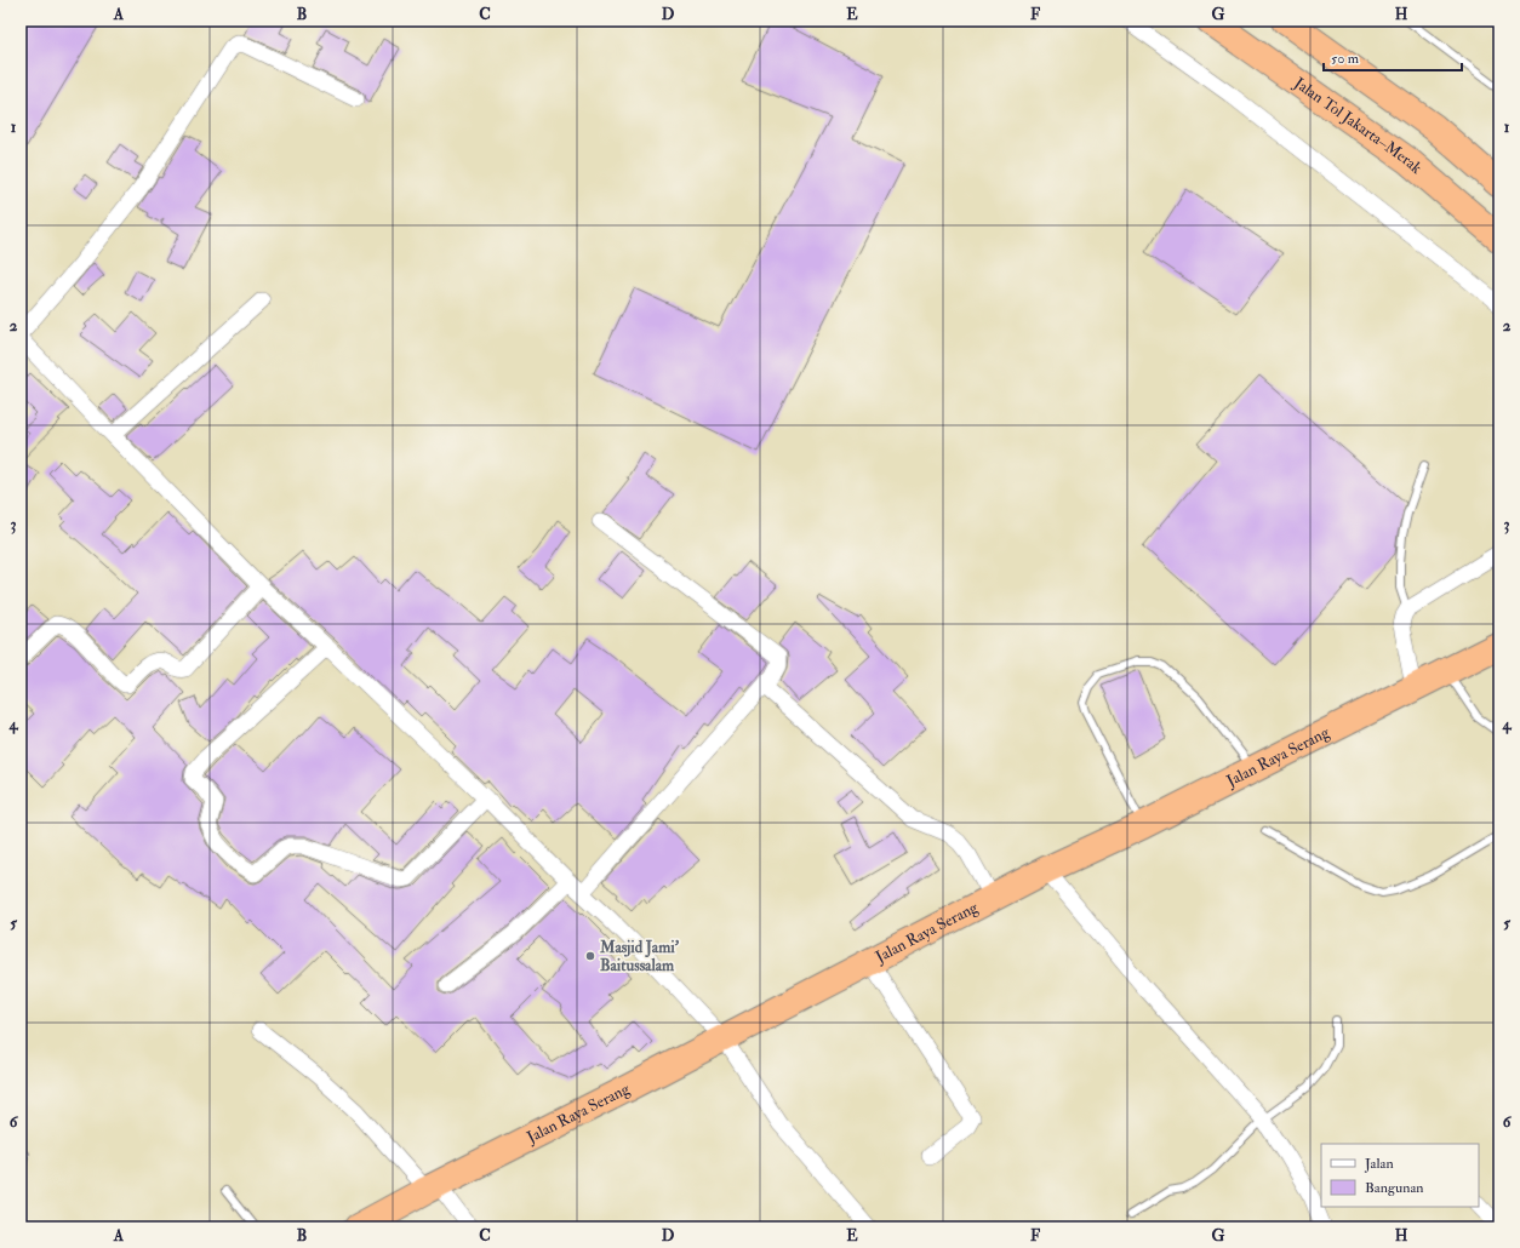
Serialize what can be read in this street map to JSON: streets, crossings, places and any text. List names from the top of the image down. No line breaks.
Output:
{"streets":{"highway":["Jalan Tol Jakarta–Merak","Jalan Raya Serang"]},"places":["Masjid Jami' Baitussalam"],"legend":["Jalan","Bangunan"],"scale_bar":"50 m","grid":{"columns":["A","B","C","D","E","F","G","H"],"rows":["1","2","3","4","5","6"]}}
